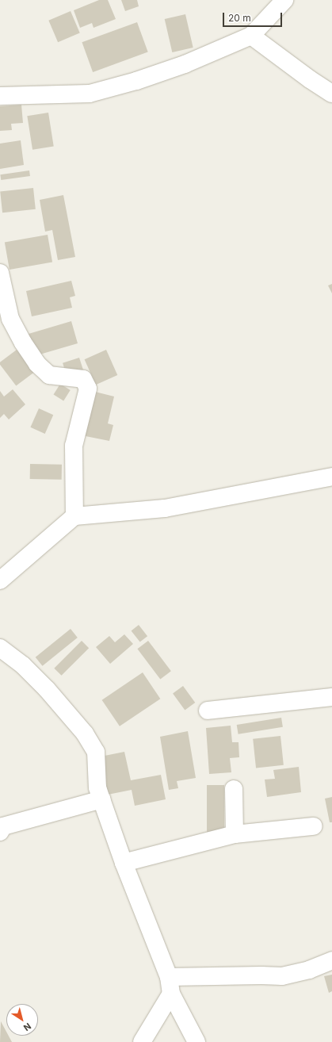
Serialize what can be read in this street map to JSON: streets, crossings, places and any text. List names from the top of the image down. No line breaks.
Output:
{"scale_bar":"20 m","north":"bottom right"}
